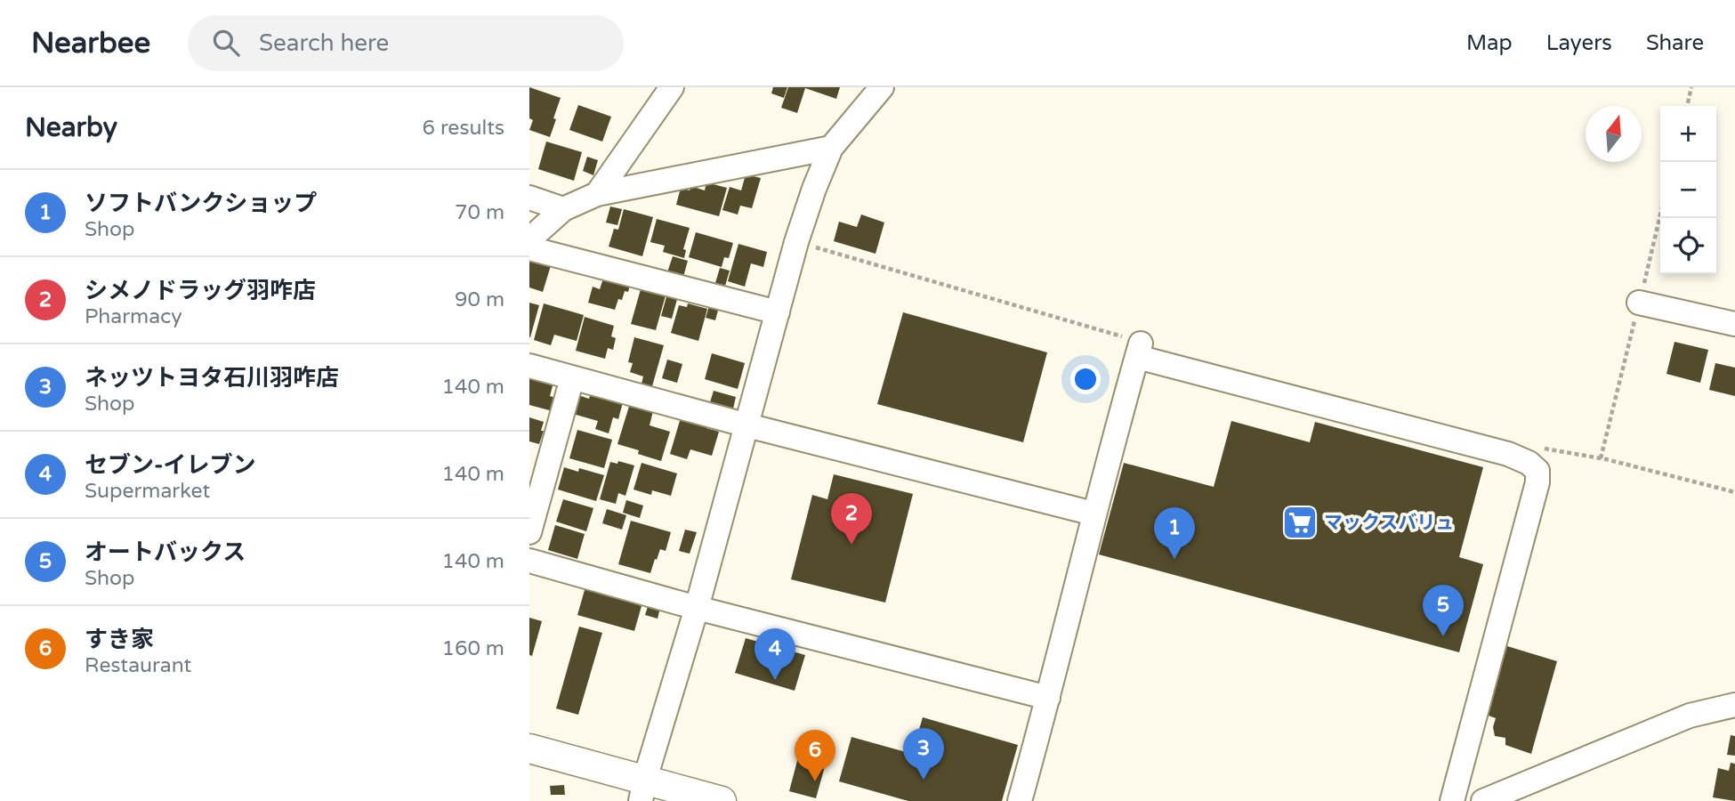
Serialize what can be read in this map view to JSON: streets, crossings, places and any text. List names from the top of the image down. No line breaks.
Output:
{"places":{"supermarket":["マックスバリュ"]},"north":"top","page":{"header":"Nearbee","search":"Search here","nav":["Map","Layers","Share"],"heading":["Nearby","6 results"],"map_buttons":["+","−"],"list":[{"mark":"1","name":"ソフトバンクショップ","note":"Shop","value":"70 m"},{"mark":"2","name":"シメノドラッグ羽咋店","note":"Pharmacy","value":"90 m"},{"mark":"3","name":"ネッツトヨタ石川羽咋店","note":"Shop","value":"140 m"},{"mark":"4","name":"セブン-イレブン","note":"Supermarket","value":"140 m"},{"mark":"5","name":"オートバックス","note":"Shop","value":"140 m"},{"mark":"6","name":"すき家","note":"Restaurant","value":"160 m"}],"pins":["2","1","5","4","3","6"]}}
